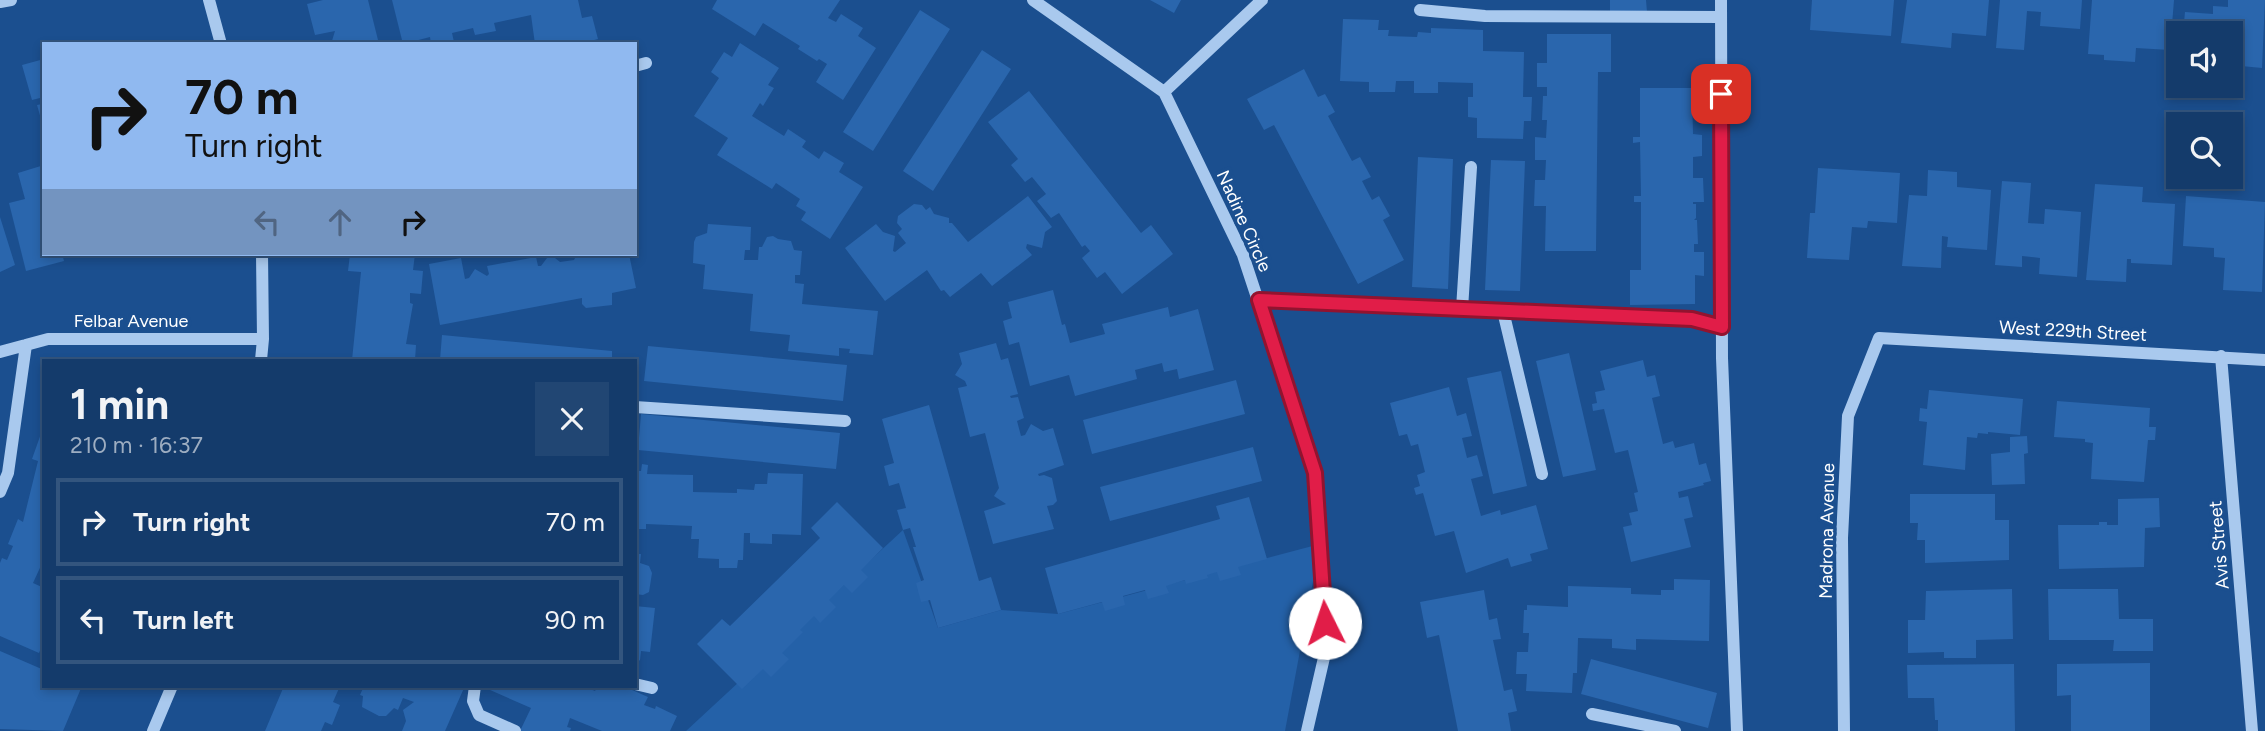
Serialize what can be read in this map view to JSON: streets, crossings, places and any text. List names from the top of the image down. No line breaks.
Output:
{"streets":{"street":["Nadine Circle","Felbar Avenue","West 229th Street","Madrona Avenue","Avis Street"]},"crossings":[["West 229th Street","Madrona Avenue"],["West 229th Street","Avis Street"]],"page":{"turn":["70 m","Turn right"],"heading":["1 min","210 m · 16:37"],"list":[{"name":"Turn right","value":"70 m"},{"name":"Turn left","value":"90 m"}]}}
